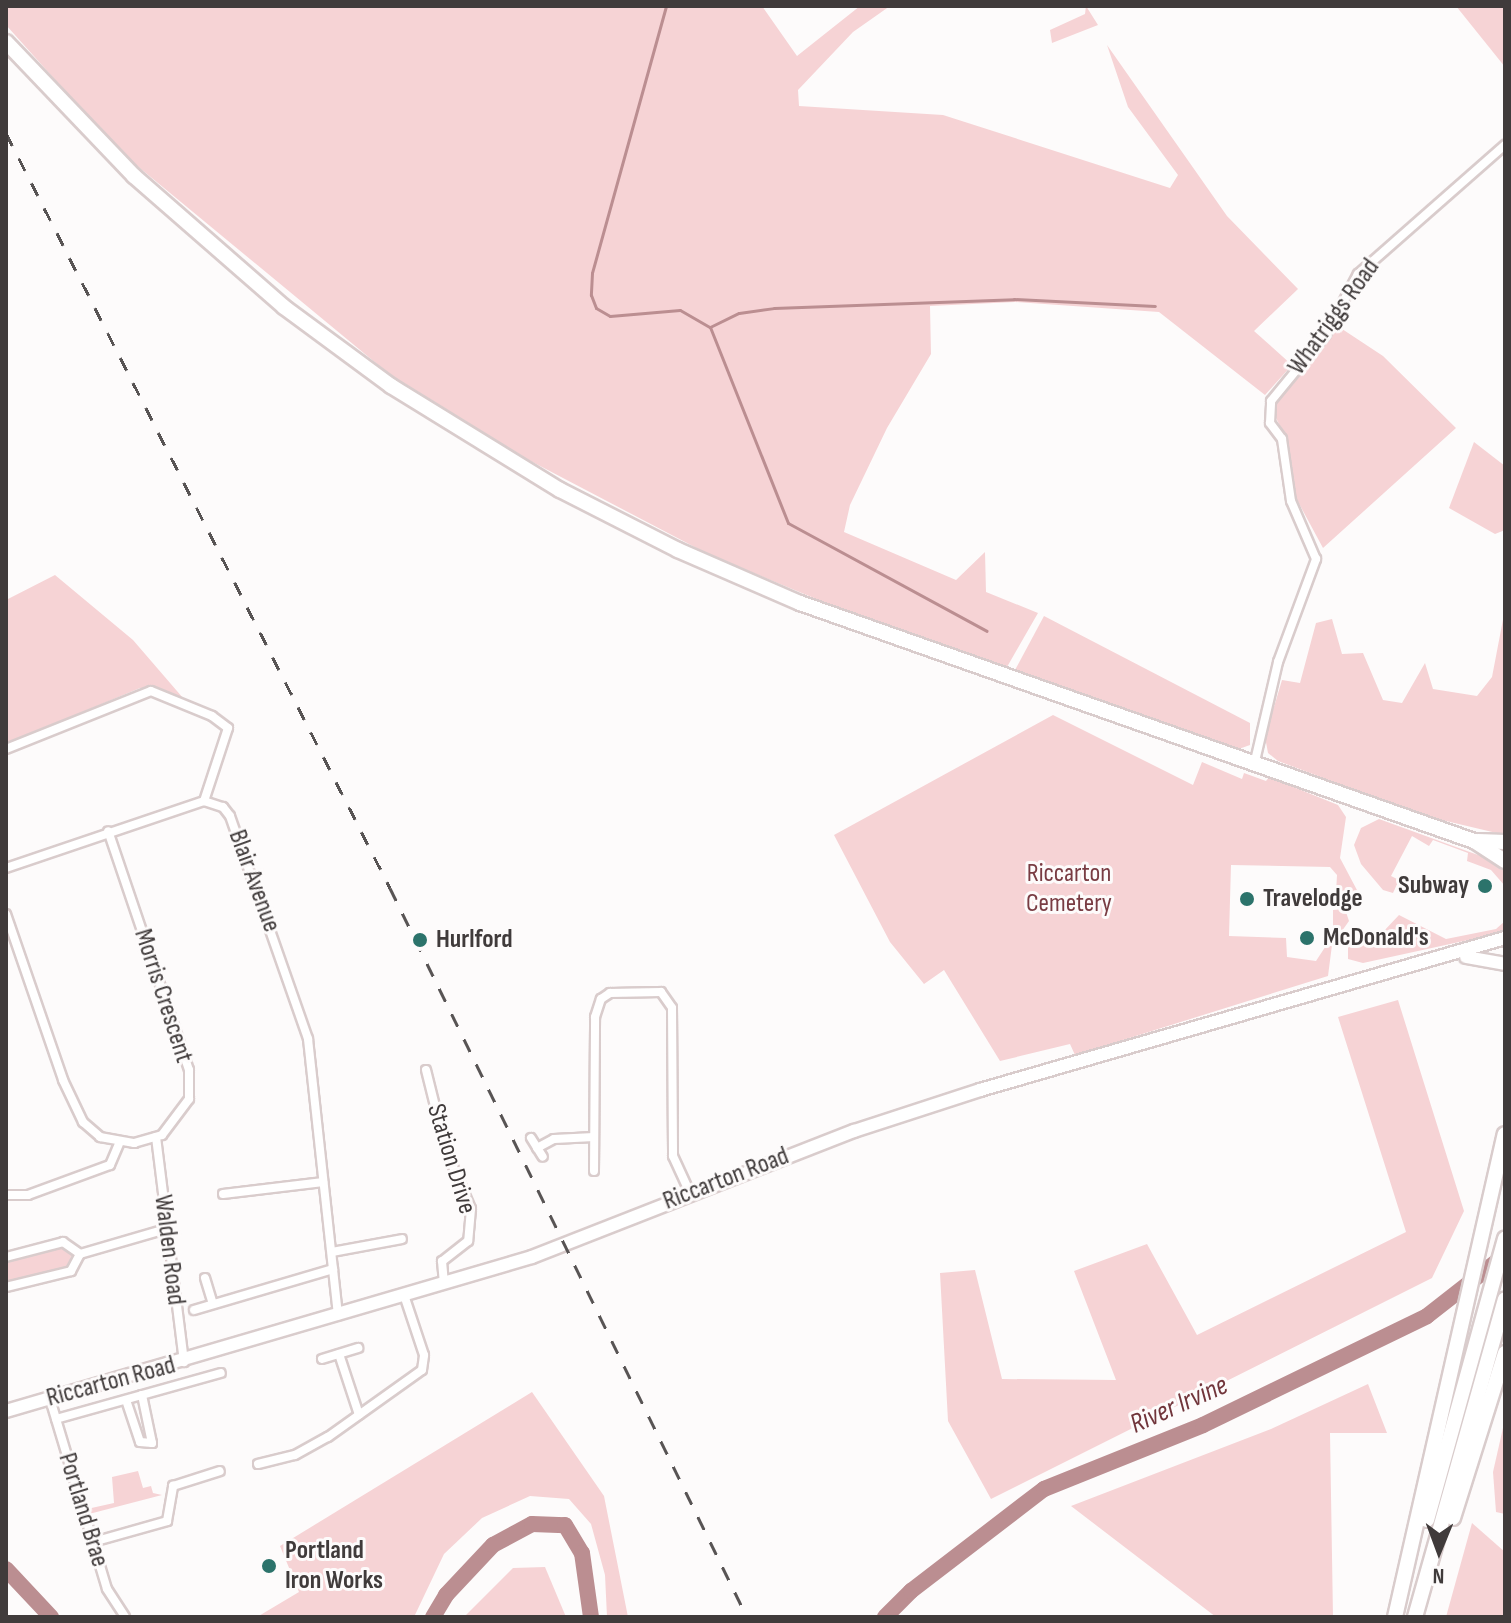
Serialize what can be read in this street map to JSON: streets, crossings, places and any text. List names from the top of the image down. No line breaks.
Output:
{"streets":{"main road":["Riccarton Road"],"street":["Whatriggs Road","Blair Avenue","Morris Crescent","Station Drive","Walden Road","Portland Brae"]},"crossings":[["Blair Avenue","Riccarton Road"],["Morris Crescent","Walden Road"],["Station Drive","Riccarton Road"],["Riccarton Road","Walden Road"],["Riccarton Road","Portland Brae"]],"water":["River Irvine"],"parks":["Riccarton Cemetery"],"places":["Subway","Travelodge","McDonald's","Hurlford","Portland Iron Works"],"north":"bottom"}
